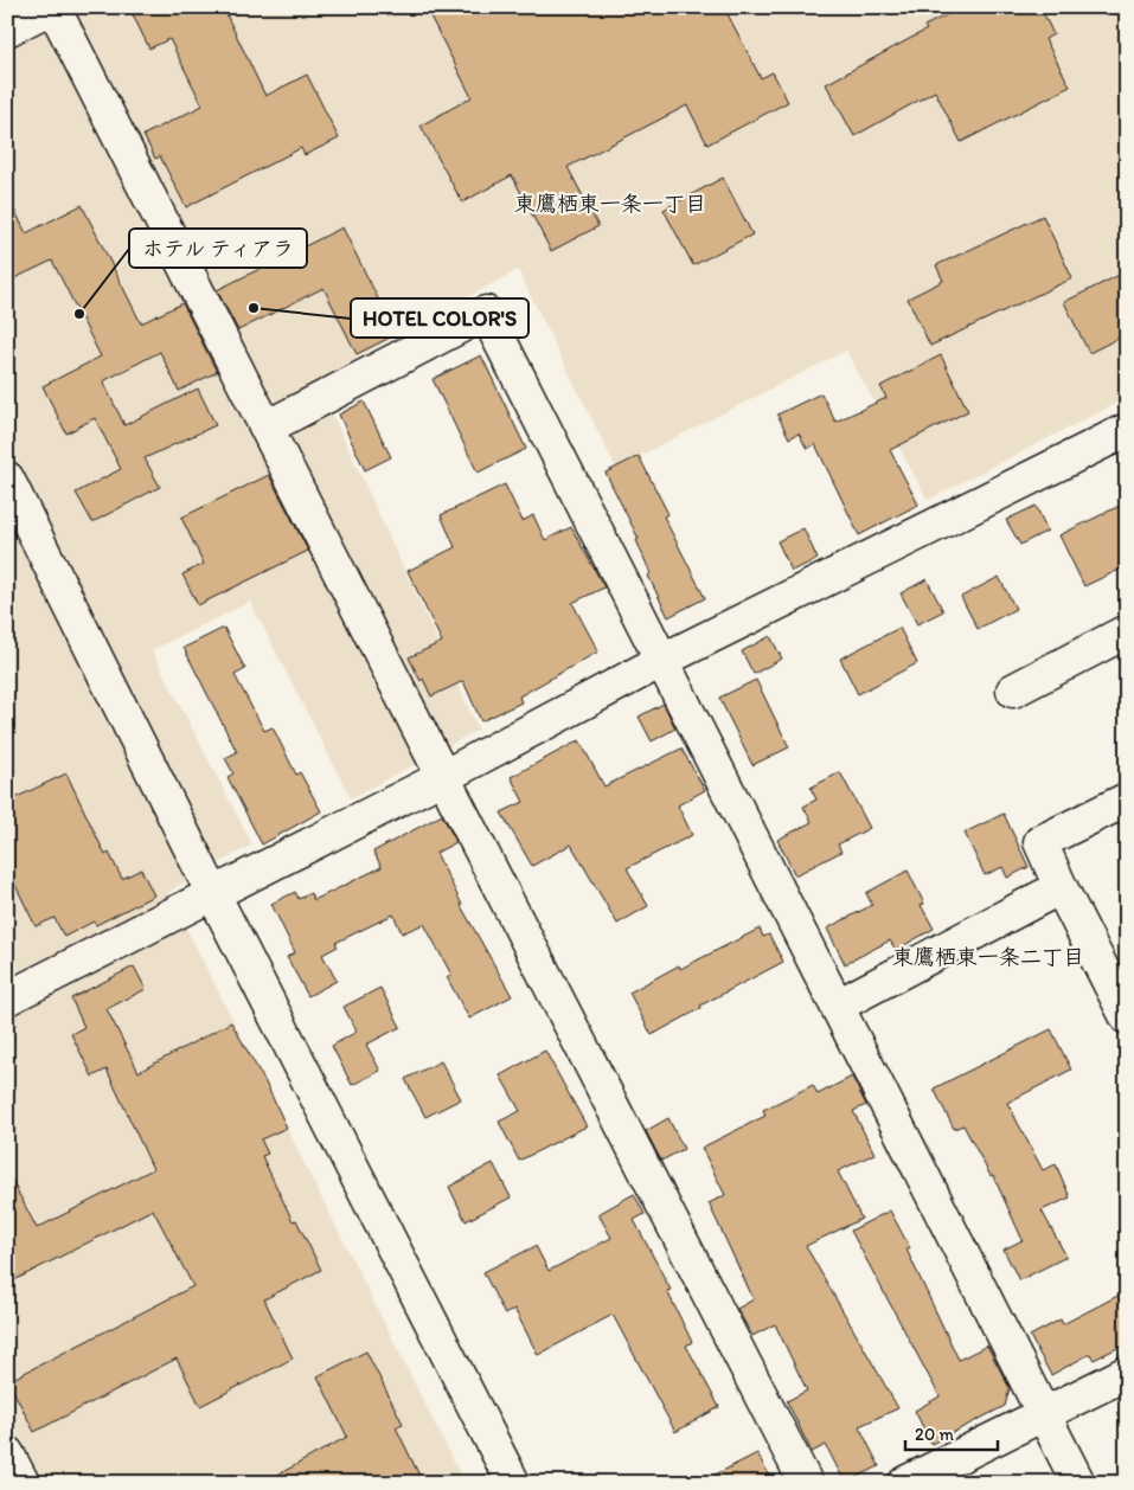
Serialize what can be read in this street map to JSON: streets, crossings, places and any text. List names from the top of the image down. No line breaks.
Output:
{"districts":["東鷹栖東一条一丁目","東鷹栖東一条二丁目"],"places":["HOTEL COLOR'S","ホテル ティアラ"],"scale_bar":"20 m"}
